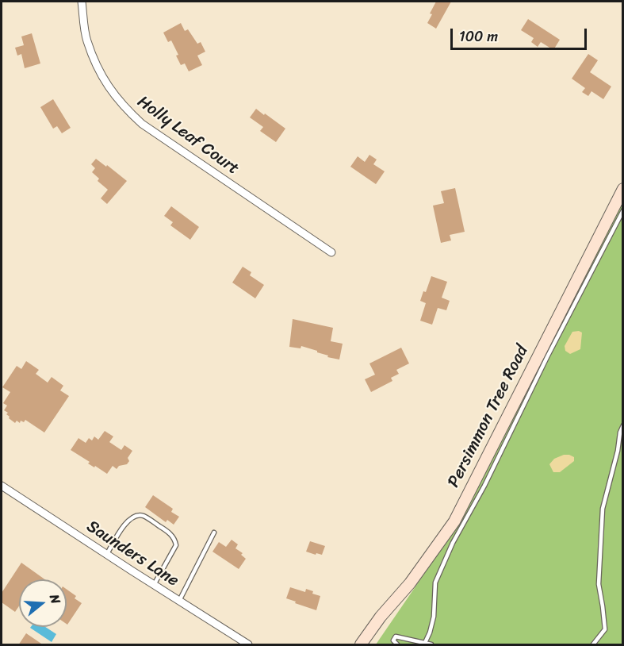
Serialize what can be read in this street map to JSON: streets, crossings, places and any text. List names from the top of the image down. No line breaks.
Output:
{"streets":{"main road":["Persimmon Tree Road"],"street":["Holly Leaf Court","Saunders Lane"]},"scale_bar":"100 m","north":"right"}
